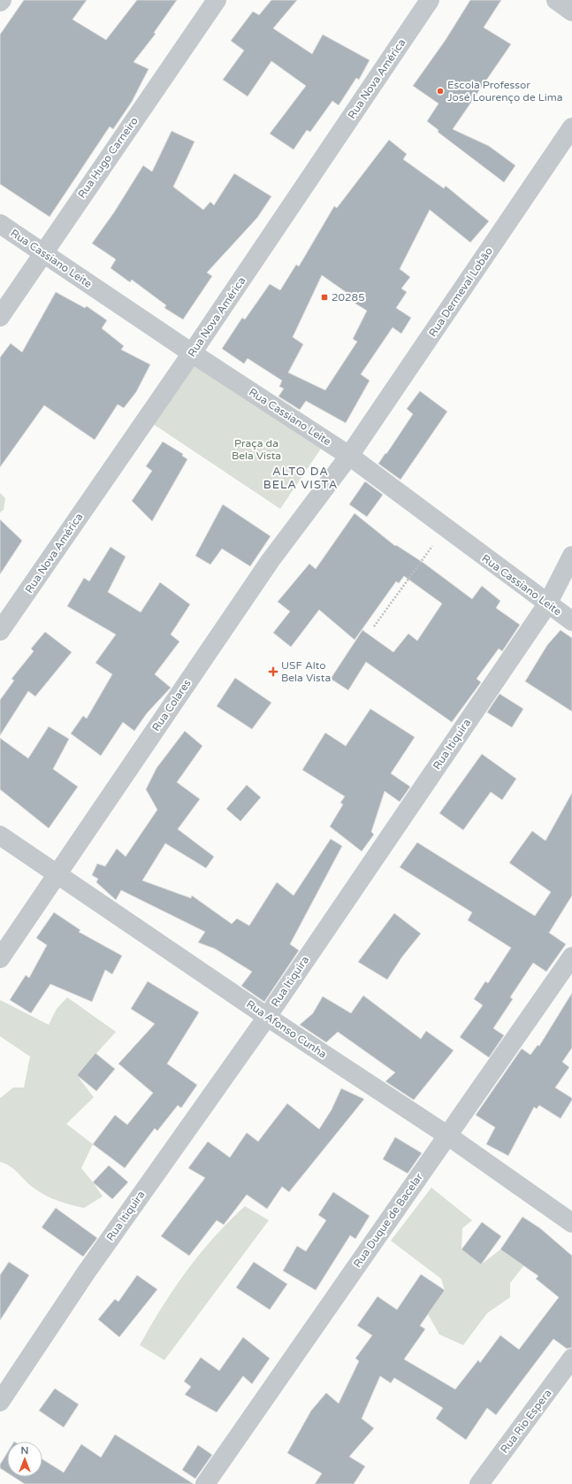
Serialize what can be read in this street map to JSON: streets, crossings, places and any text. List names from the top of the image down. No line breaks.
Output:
{"streets":{"street":["Rua Nova América","Rua Hugo Carneiro","Rua Cassiano Leite","Rua Dermeval Lobão","Rua Colares","Rua Itiquira","Rua Afonso Cunha","Rua Duque de Bacelar","Rua Rio Espera"]},"crossings":[["Rua Nova América","Rua Cassiano Leite"],["Rua Hugo Carneiro","Rua Cassiano Leite"],["Rua Cassiano Leite","Rua Dermeval Lobão"],["Rua Cassiano Leite","Rua Colares"],["Rua Cassiano Leite","Rua Itiquira"],["Rua Dermeval Lobão","Rua Colares"],["Rua Colares","Rua Afonso Cunha"],["Rua Itiquira","Rua Afonso Cunha"],["Rua Afonso Cunha","Rua Duque de Bacelar"]],"districts":["ALTO DA BELA VISTA"],"parks":["Praça da Bela Vista"],"places":{"other":["Escola Professor José Lourenço de Lima"],"transit":["20285"],"health":["USF Alto Bela Vista"]},"north":"top"}
